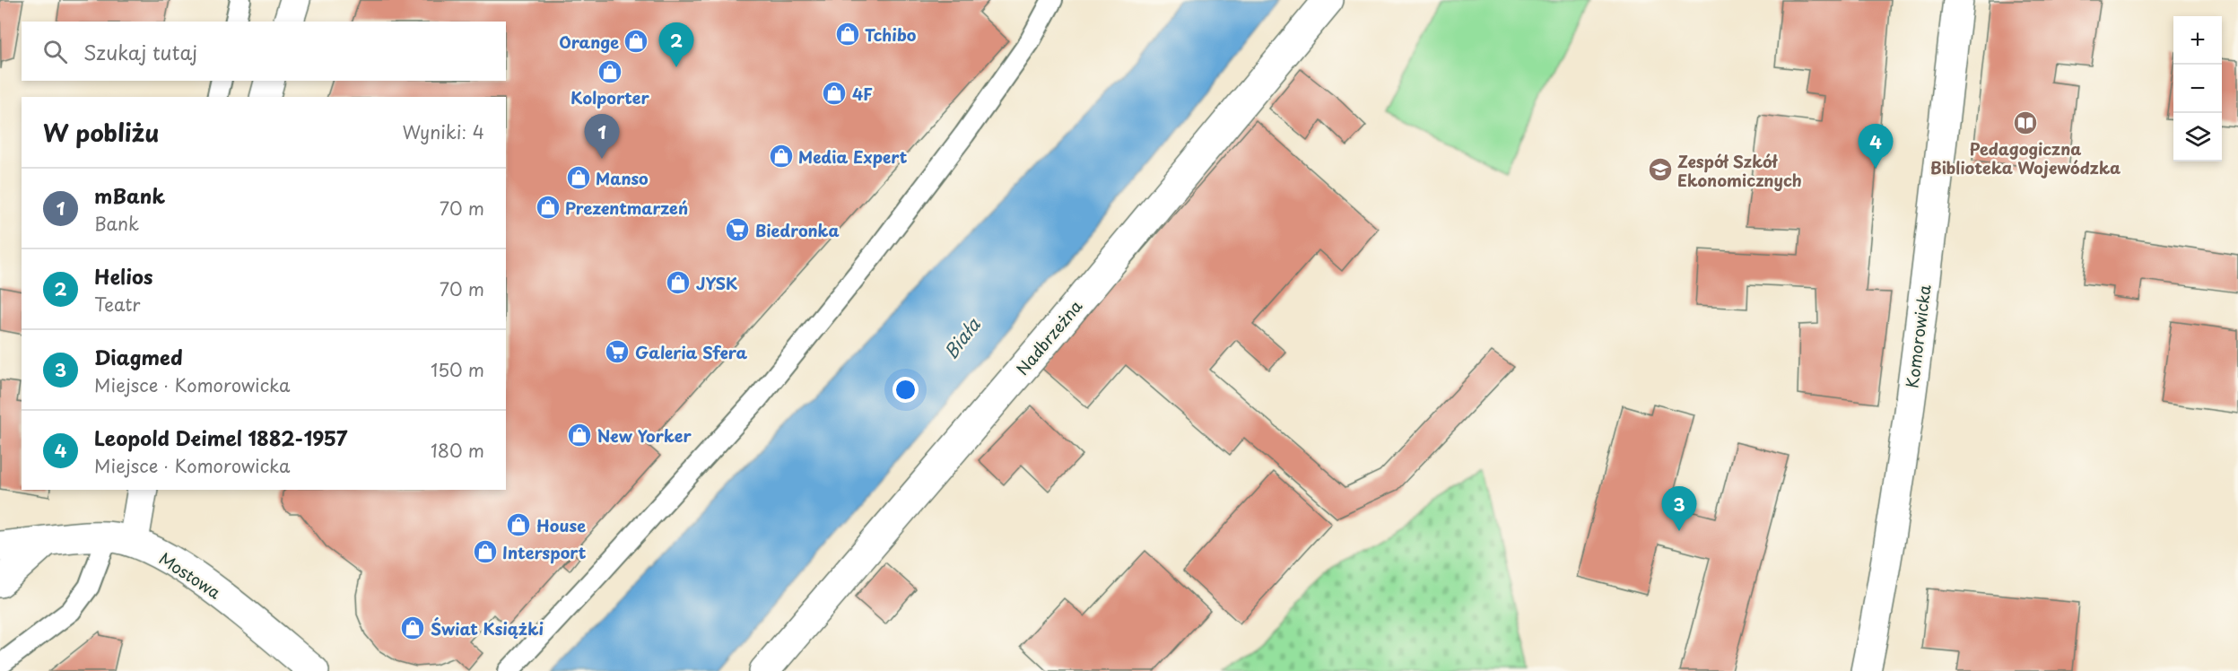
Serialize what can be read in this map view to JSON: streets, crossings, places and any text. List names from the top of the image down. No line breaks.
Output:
{"streets":{"street":["Komorowicka","Nadbrzeżna","Mostowa"]},"water":["Biała"],"places":{"shop":["Tchibo","Orange","Kolporter","4F","Media Expert","Manso","Prezentmarzeń","JYSK","New Yorker","House","Intersport","Świat Książki"],"library":["Pedagogiczna Biblioteka Wojewódzka"],"school or university":["Zespół Szkół Ekonomicznych"],"supermarket":["Biedronka","Galeria Sfera"]},"page":{"map_buttons":["+","−"],"search":"Szukaj tutaj","pins":["2","1","4","3"],"heading":["W pobliżu","Wyniki: 4"],"list":[{"mark":"1","name":"mBank","note":"Bank","value":"70 m"},{"mark":"2","name":"Helios","note":"Teatr","value":"70 m"},{"mark":"3","name":"Diagmed","note":"Miejsce · Komorowicka","value":"150 m"},{"mark":"4","name":"Leopold Deimel 1882-1957","note":"Miejsce · Komorowicka","value":"180 m"}]}}
